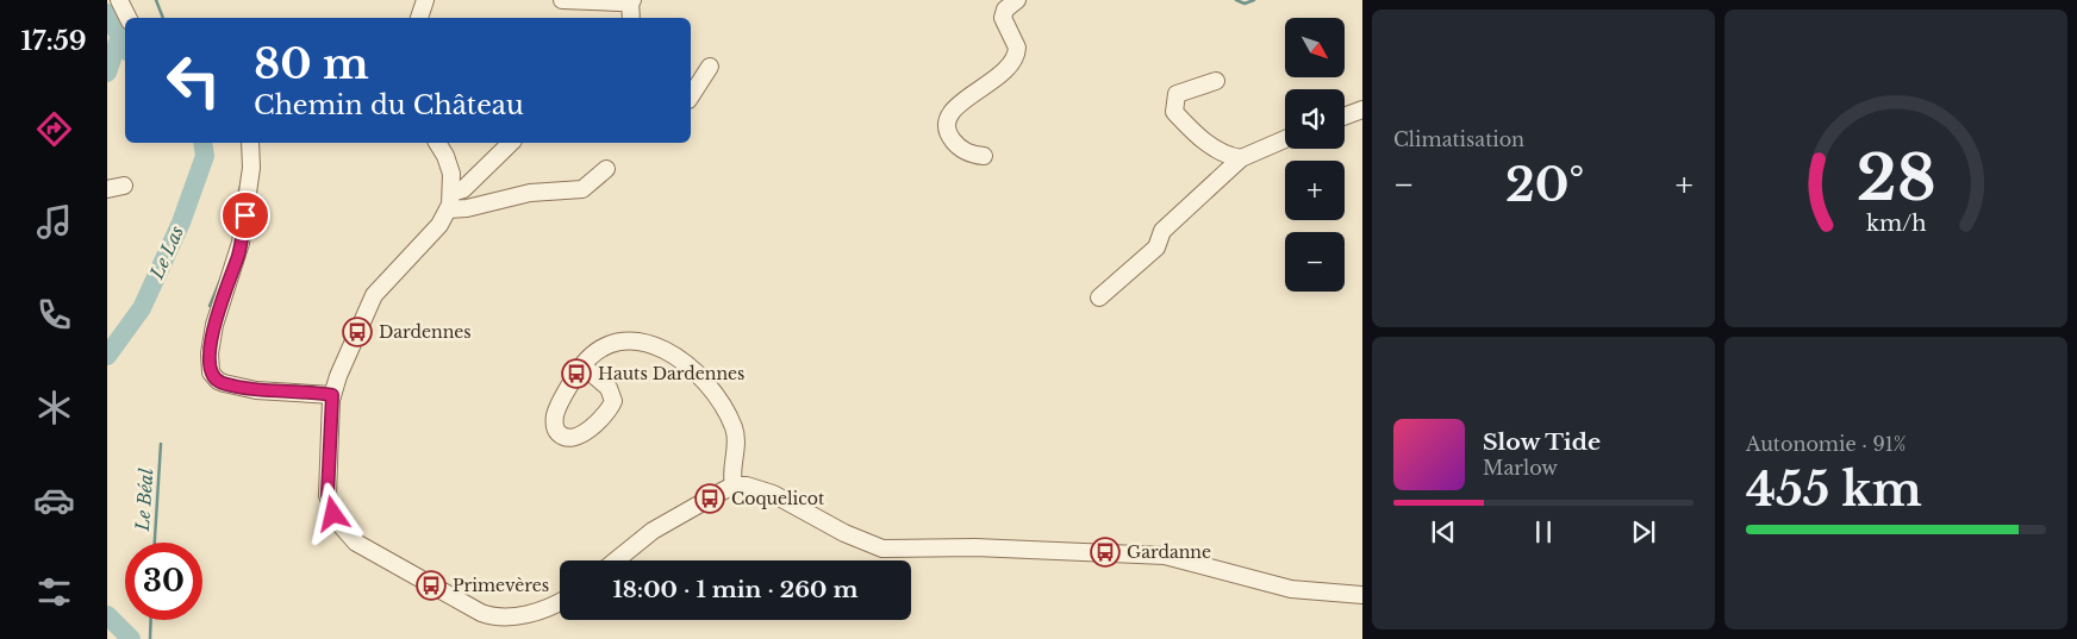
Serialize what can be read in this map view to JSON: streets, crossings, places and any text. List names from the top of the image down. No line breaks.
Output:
{"water":["Le Las","Le Béal"],"places":{"bus stop":["Dardennes","Hauts Dardennes","Coquelicot","Gardanne","Primevères"]},"north":"bottom right","page":{"tabs":"17:59","tile":["Climatisation",["Autonomie · 91%","455 km"]],"map_buttons":["+","−"],"turn":["80 m","Chemin du Château"],"heat":["−","20°","+"],"song":["Slow Tide","Marlow"],"limit":"30","trip":"18:00 · 1 min · 260 m","gauge":["28","km/h"]}}
